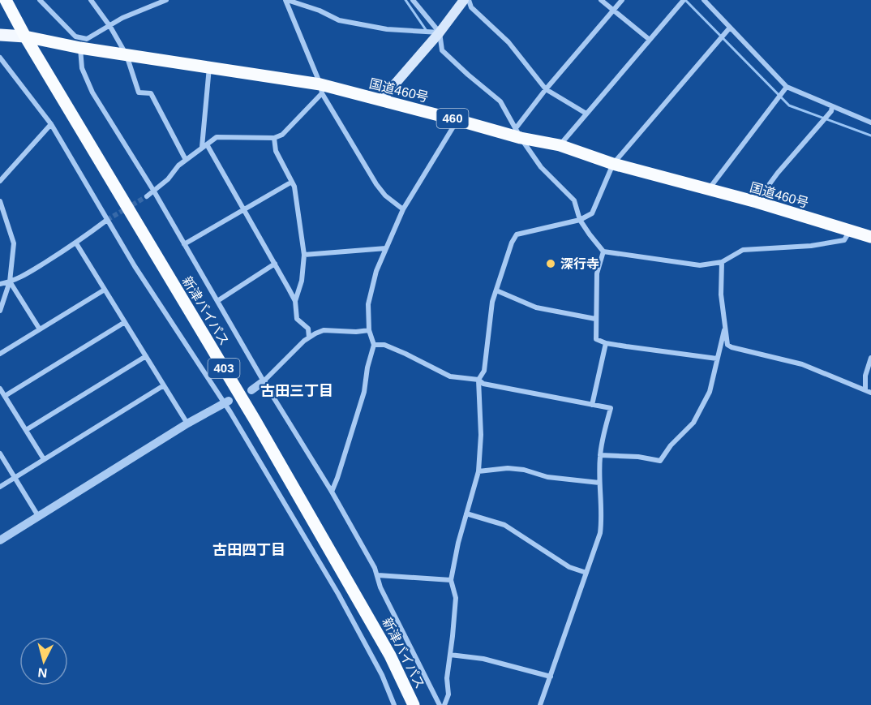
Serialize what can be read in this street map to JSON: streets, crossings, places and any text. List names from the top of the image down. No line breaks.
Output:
{"streets":{"highway":["国道460号","460","新津バイパス","403"]},"crossings":[["国道460号","新津バイパス"],["国道460号","403"],["新津バイパス","403"]],"districts":["古田三丁目","古田四丁目"],"places":["深行寺"],"north":"bottom"}
